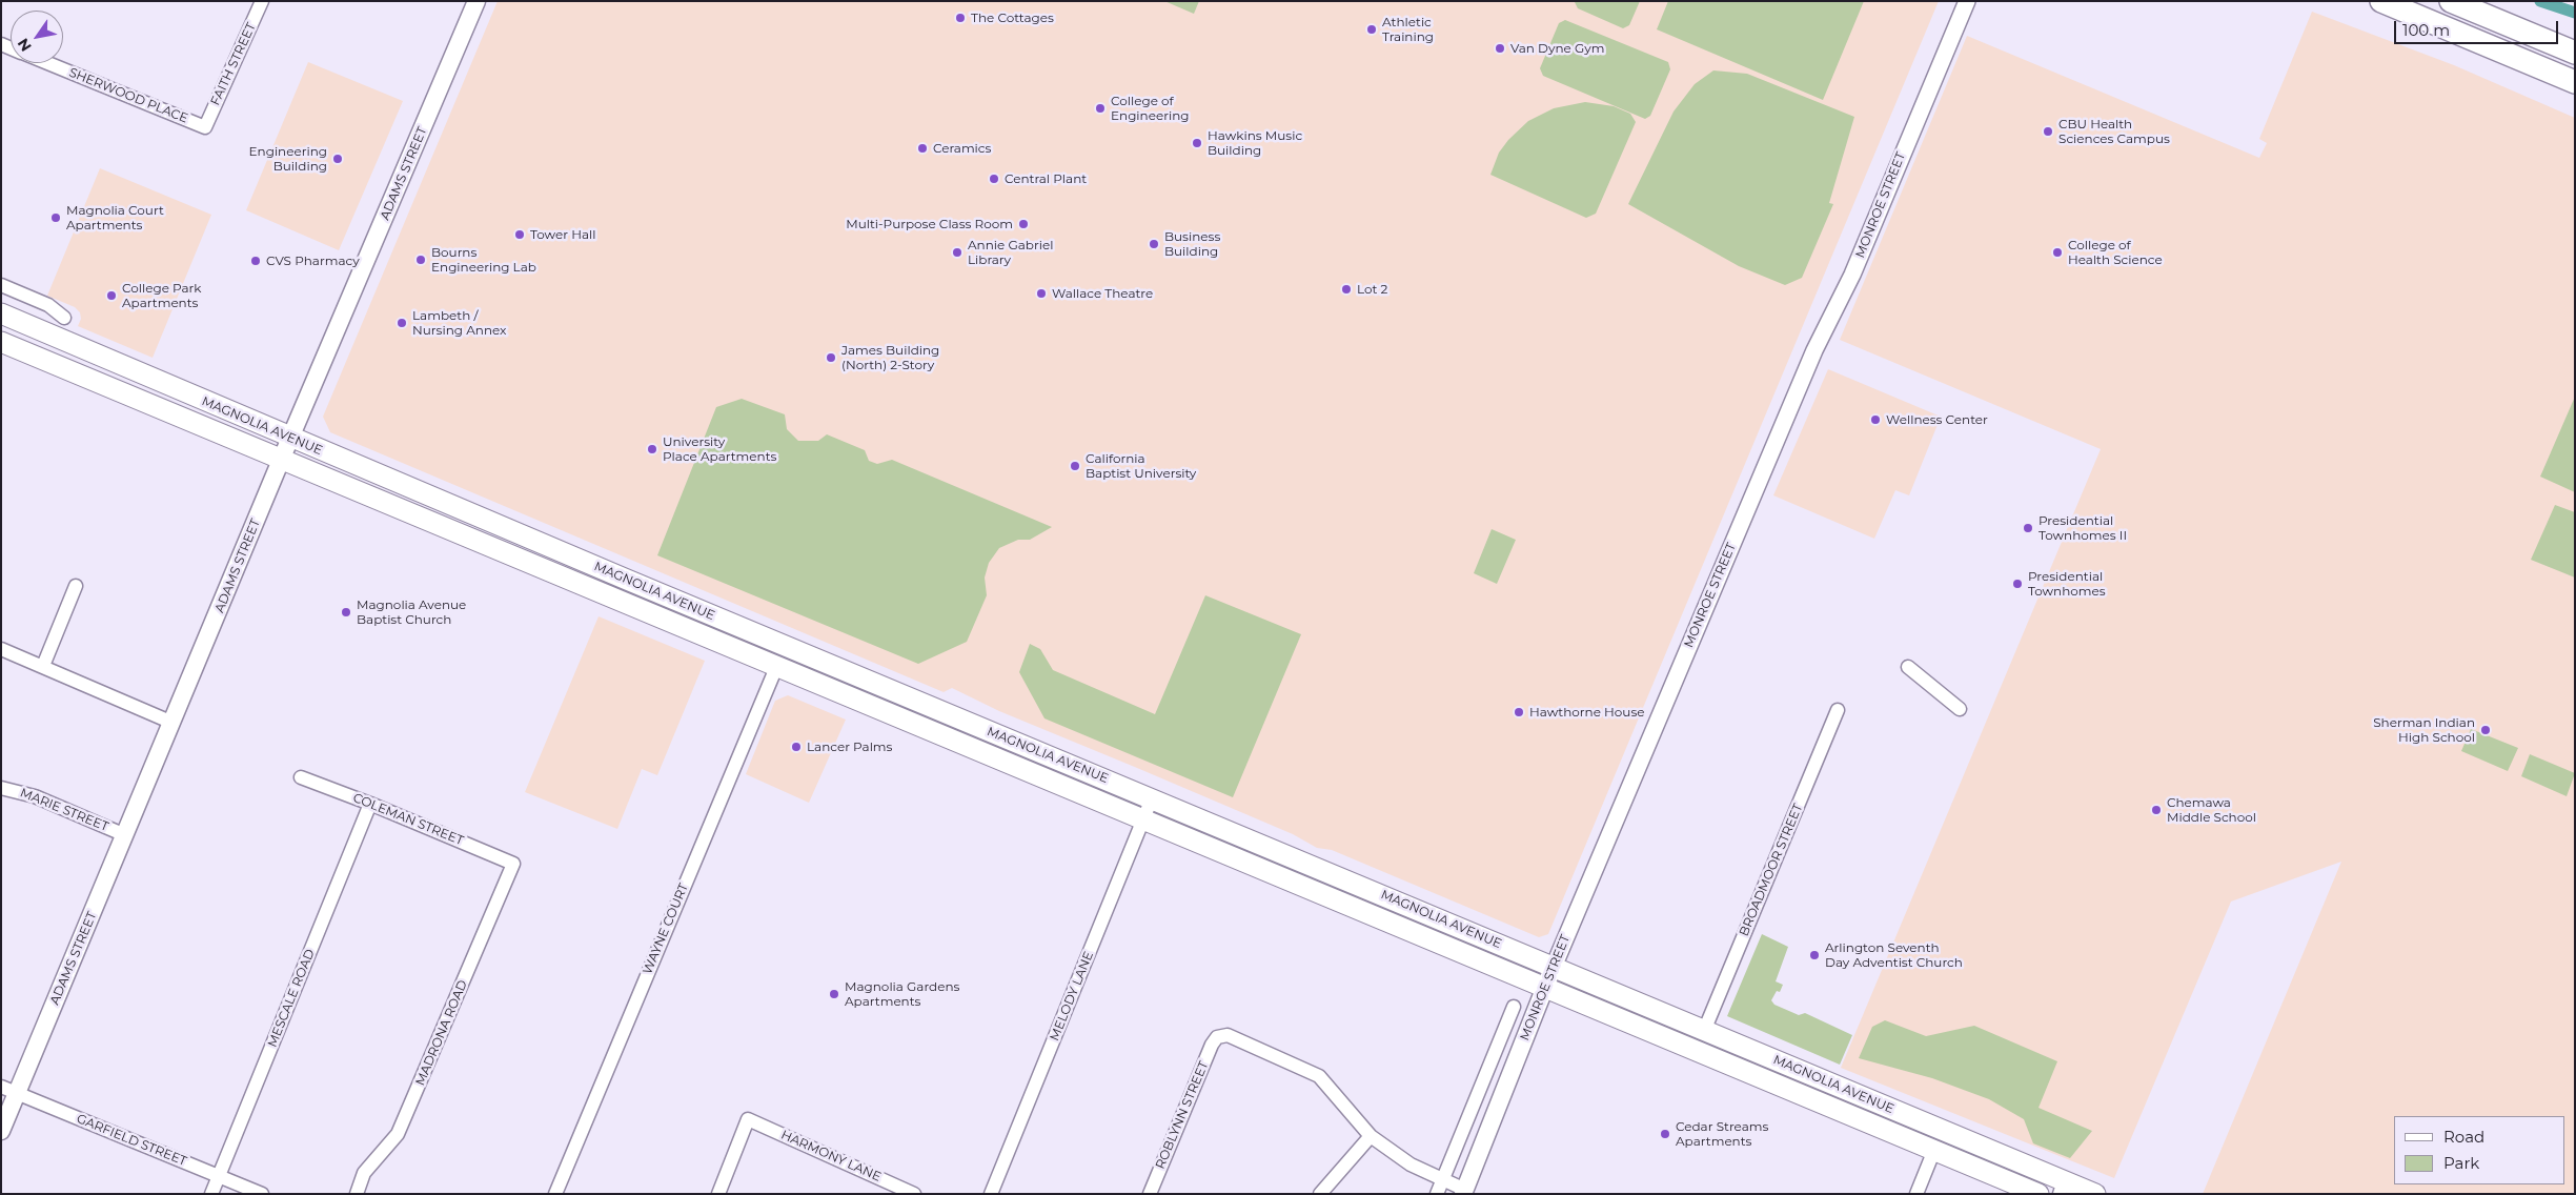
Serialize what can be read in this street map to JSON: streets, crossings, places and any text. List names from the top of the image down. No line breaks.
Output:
{"streets":{"main road":["ADAMS STREET","MONROE STREET","MAGNOLIA AVENUE"],"street":["FAITH STREET","SHERWOOD PLACE","MARIE STREET","COLEMAN STREET","BROADMOOR STREET","WAYNE COURT","MELODY LANE","MESCALE ROAD","MADRONA ROAD","ROBLYNN STREET","GARFIELD STREET","HARMONY LANE"]},"crossings":[["FAITH STREET","SHERWOOD PLACE"],["ADAMS STREET","MAGNOLIA AVENUE"],["ADAMS STREET","MARIE STREET"],["ADAMS STREET","GARFIELD STREET"],["MONROE STREET","MAGNOLIA AVENUE"],["MAGNOLIA AVENUE","BROADMOOR STREET"],["MAGNOLIA AVENUE","WAYNE COURT"],["MAGNOLIA AVENUE","MELODY LANE"],["COLEMAN STREET","MESCALE ROAD"],["COLEMAN STREET","MADRONA ROAD"],["MESCALE ROAD","GARFIELD STREET"]],"places":["The Cottages","Athletic Training","Van Dyne Gym","College of Engineering","CBU Health Sciences Campus","Hawkins Music Building","Ceramics","Engineering Building","Central Plant","Magnolia Court Apartments","Multi-Purpose Class Room","Tower Hall","Business Building","Annie Gabriel Library","College of Health Science","Bourns Engineering Lab","CVS Pharmacy","Lot 2","Wallace Theatre","College Park Apartments","Lambeth / Nursing Annex","James Building (North) 2-Story","Wellness Center","University Place Apartments","California Baptist University","Presidential Townhomes II","Presidential Townhomes","Magnolia Avenue Baptist Church","Hawthorne House","Sherman Indian High School","Lancer Palms","Chemawa Middle School","Arlington Seventh Day Adventist Church","Magnolia Gardens Apartments","Cedar Streams Apartments"],"legend":["Road","Park"],"scale_bar":"100 m","north":"bottom left"}
